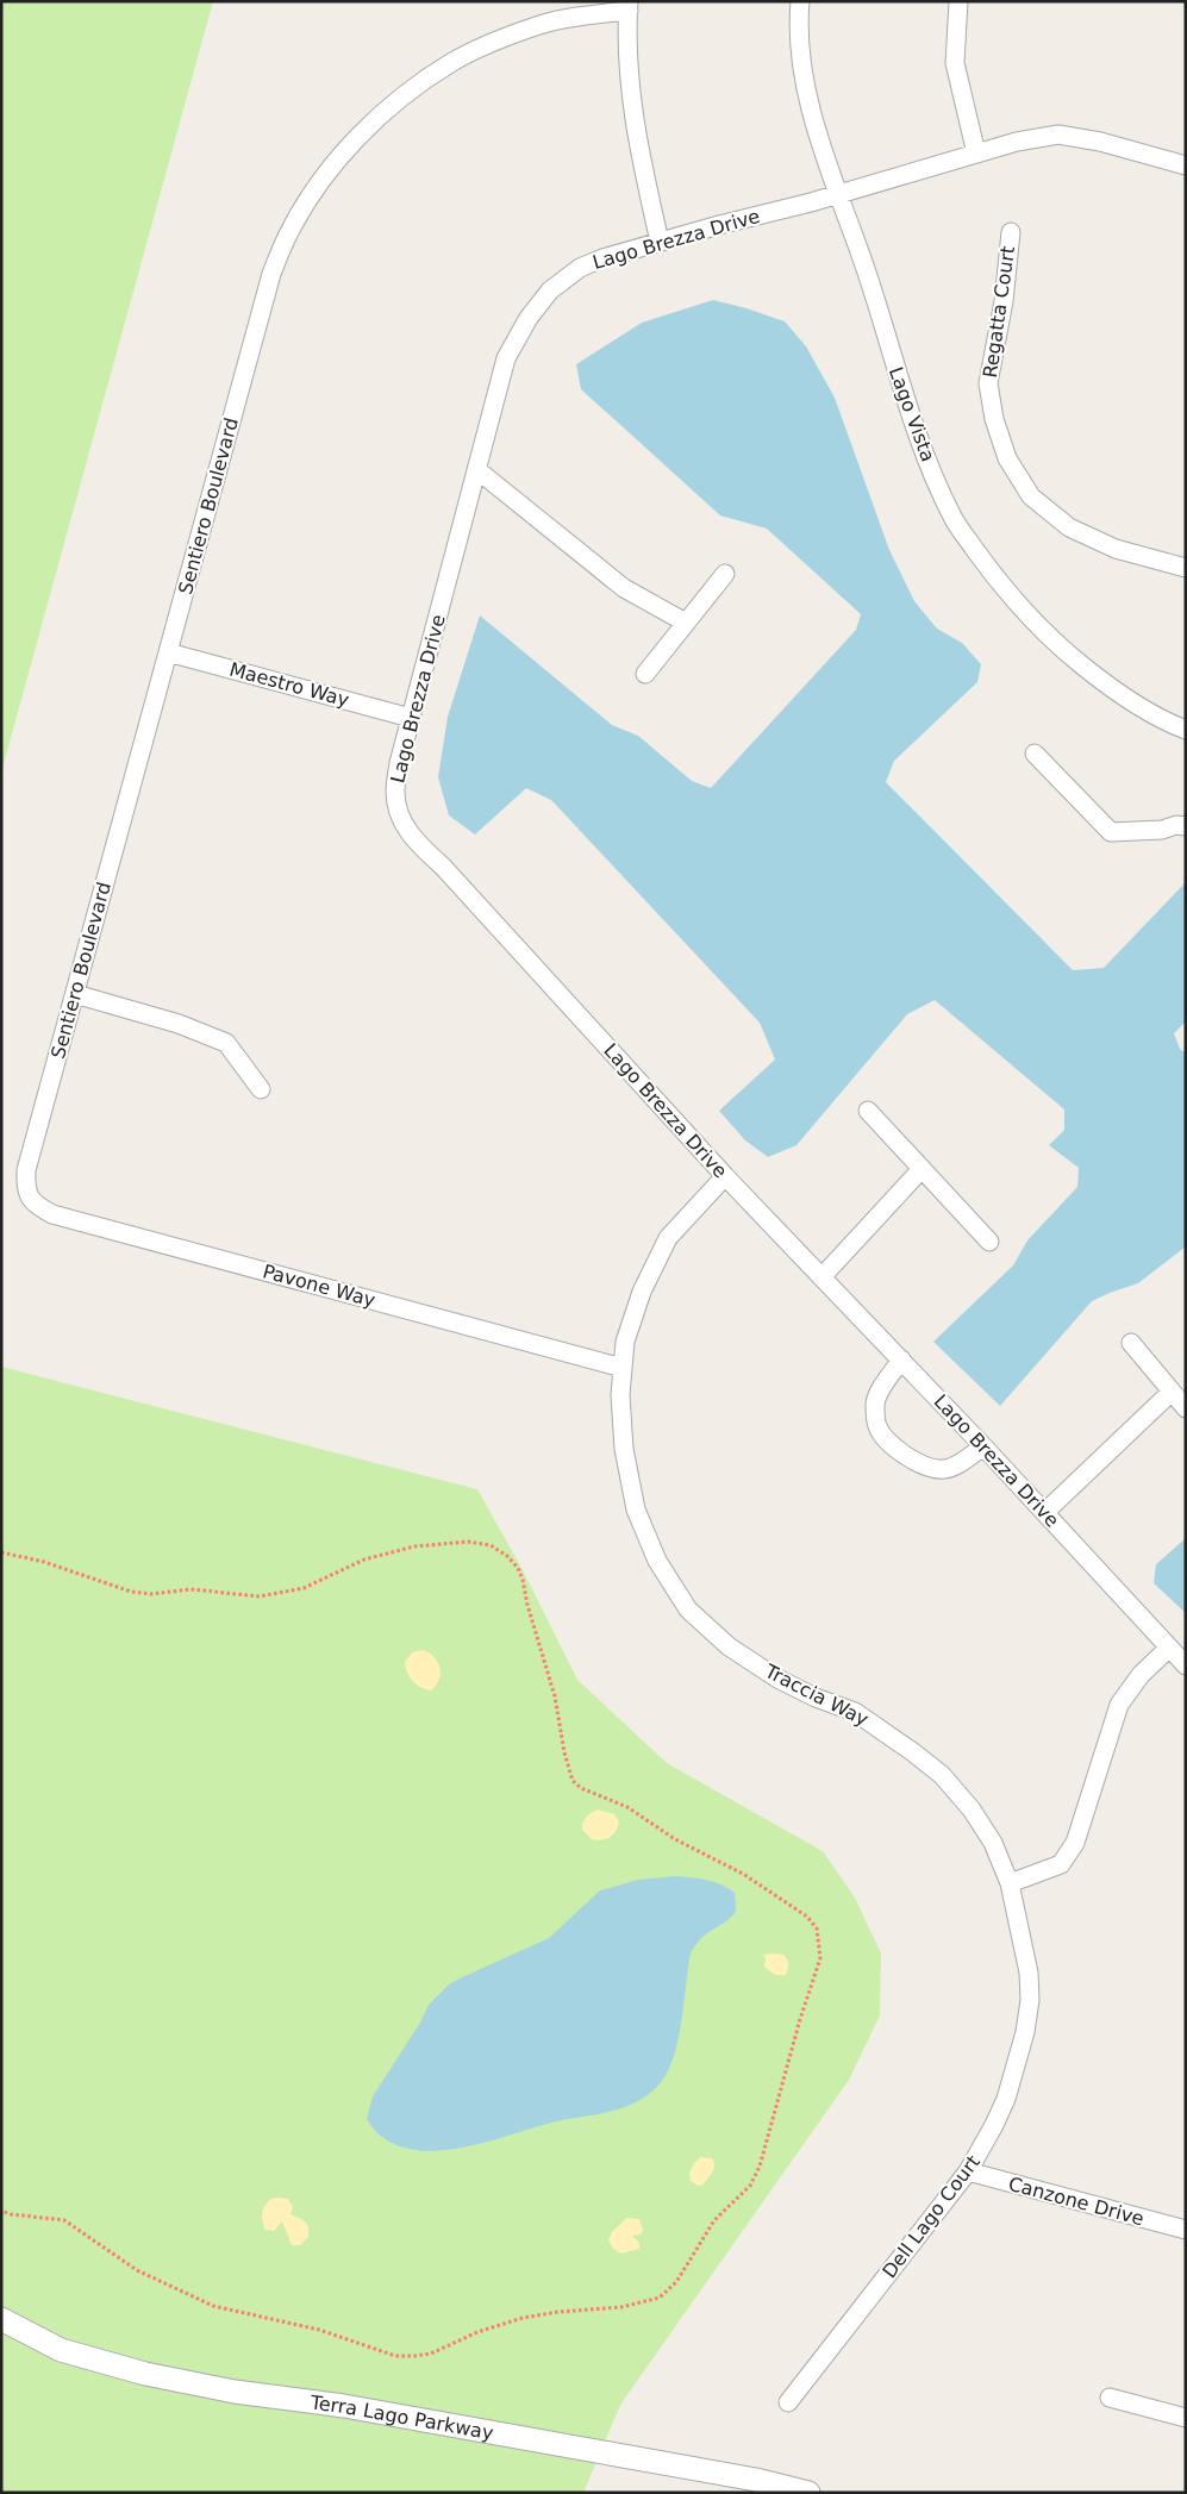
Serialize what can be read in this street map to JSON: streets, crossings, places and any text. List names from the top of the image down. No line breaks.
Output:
{"streets":{"street":["Lago Brezza Drive","Regatta Court","Lago Vista","Sentiero Boulevard","Maestro Way","Pavone Way","Traccia Way","Canzone Drive","Dell Lago Court","Terra Lago Parkway"]},"crossings":[["Lago Brezza Drive","Lago Vista"],["Lago Brezza Drive","Maestro Way"],["Lago Brezza Drive","Traccia Way"],["Sentiero Boulevard","Maestro Way"],["Sentiero Boulevard","Pavone Way"],["Pavone Way","Traccia Way"],["Traccia Way","Dell Lago Court"],["Canzone Drive","Dell Lago Court"]]}
